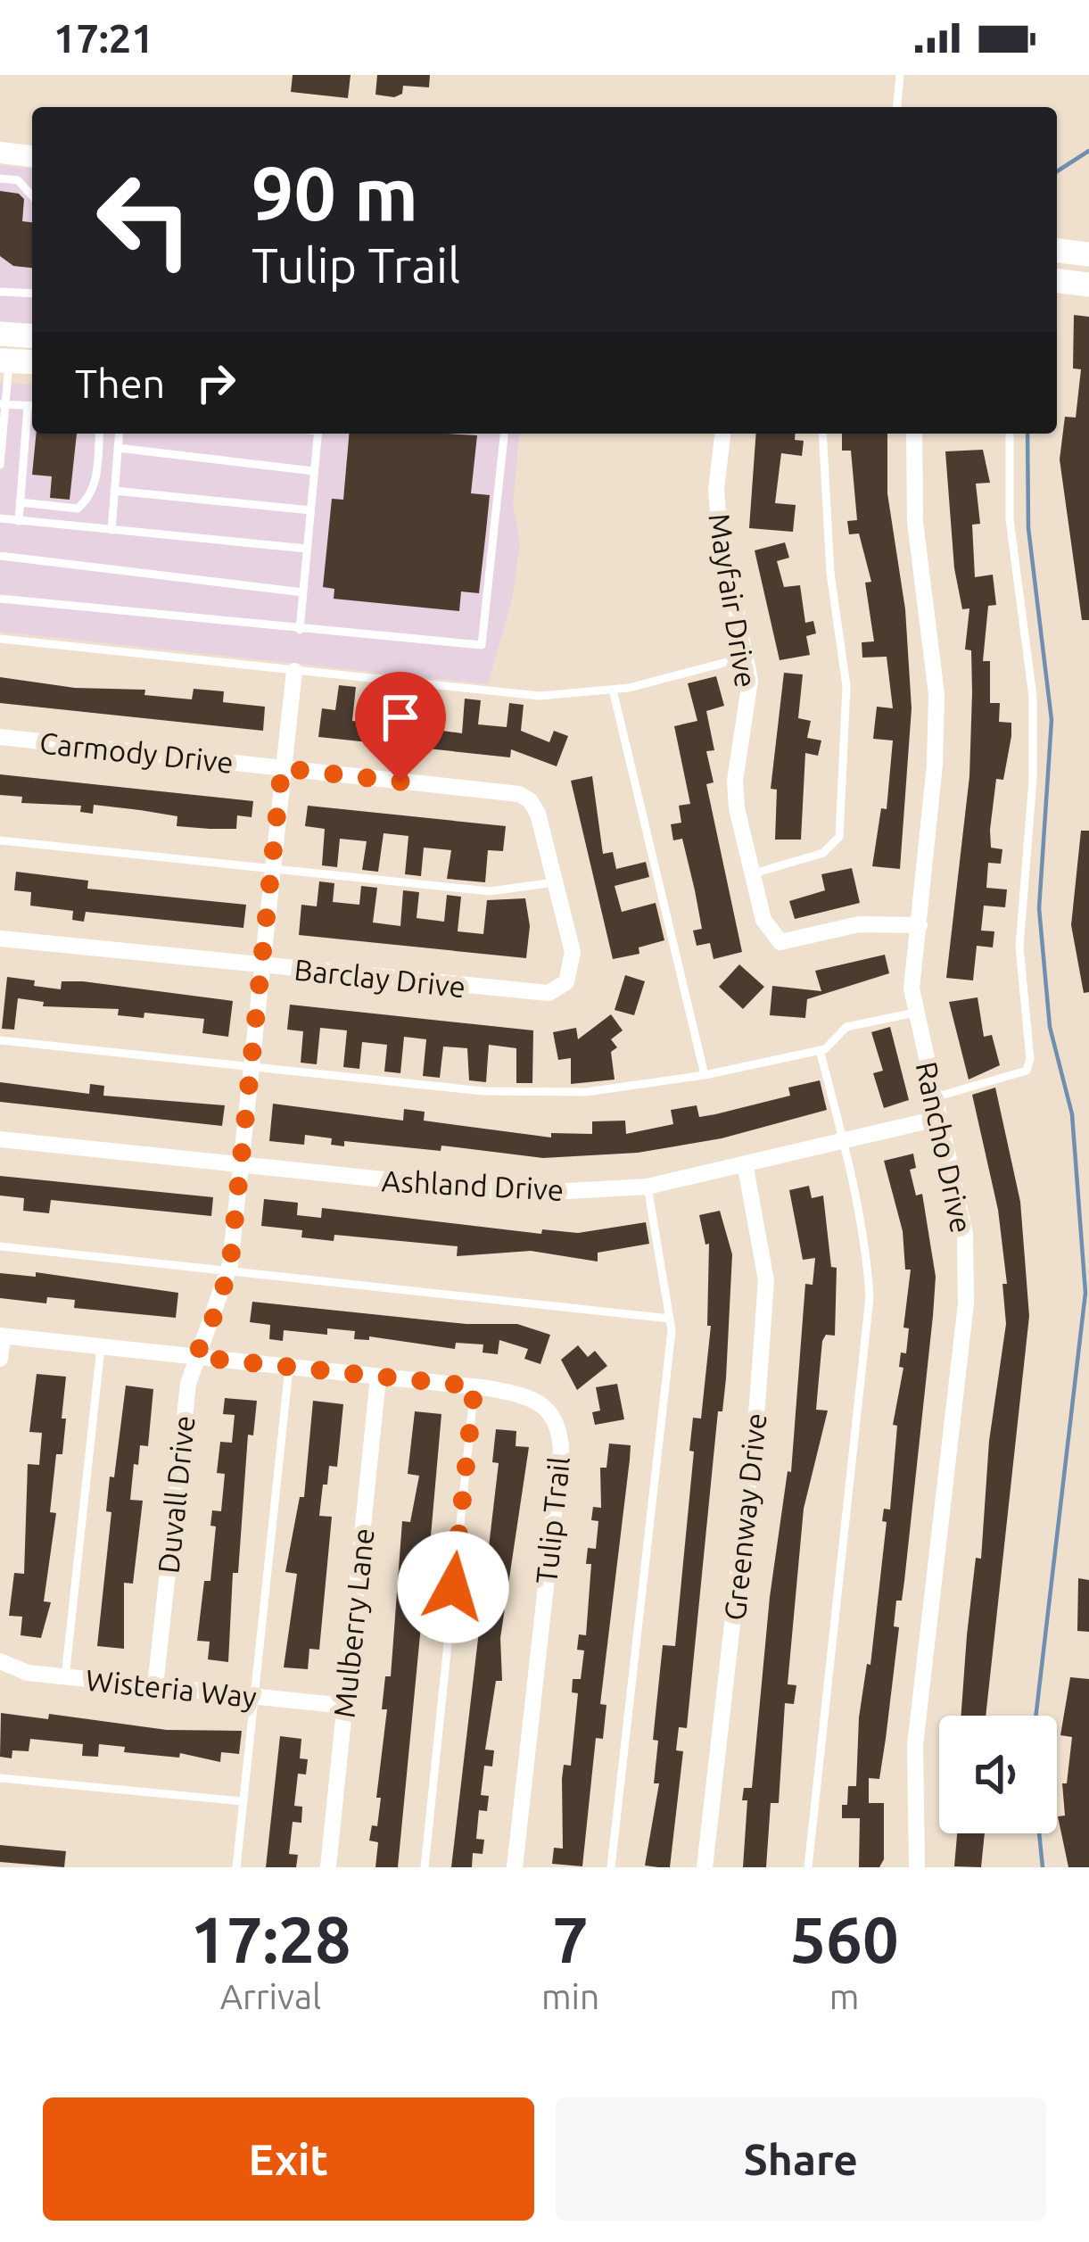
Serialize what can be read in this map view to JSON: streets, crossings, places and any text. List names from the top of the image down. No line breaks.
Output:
{"streets":{"street":["Mayfair Drive","Carmody Drive","Barclay Drive","Rancho Drive","Ashland Drive","Duvall Drive","Greenway Drive","Tulip Trail","Mulberry Lane","Wisteria Way"]},"crossings":[["Mayfair Drive","Rancho Drive"],["Carmody Drive","Barclay Drive"],["Carmody Drive","Duvall Drive"],["Barclay Drive","Duvall Drive"],["Rancho Drive","Ashland Drive"],["Ashland Drive","Duvall Drive"],["Ashland Drive","Greenway Drive"],["Duvall Drive","Tulip Trail"],["Duvall Drive","Wisteria Way"],["Tulip Trail","Mulberry Lane"],["Mulberry Lane","Wisteria Way"]],"page":{"status":"17:21","turn":["90 m","Tulip Trail"],"then":"Then","eta":["17:28","Arrival","7","min","560","m"],"buttons":["Exit","Share"]}}
